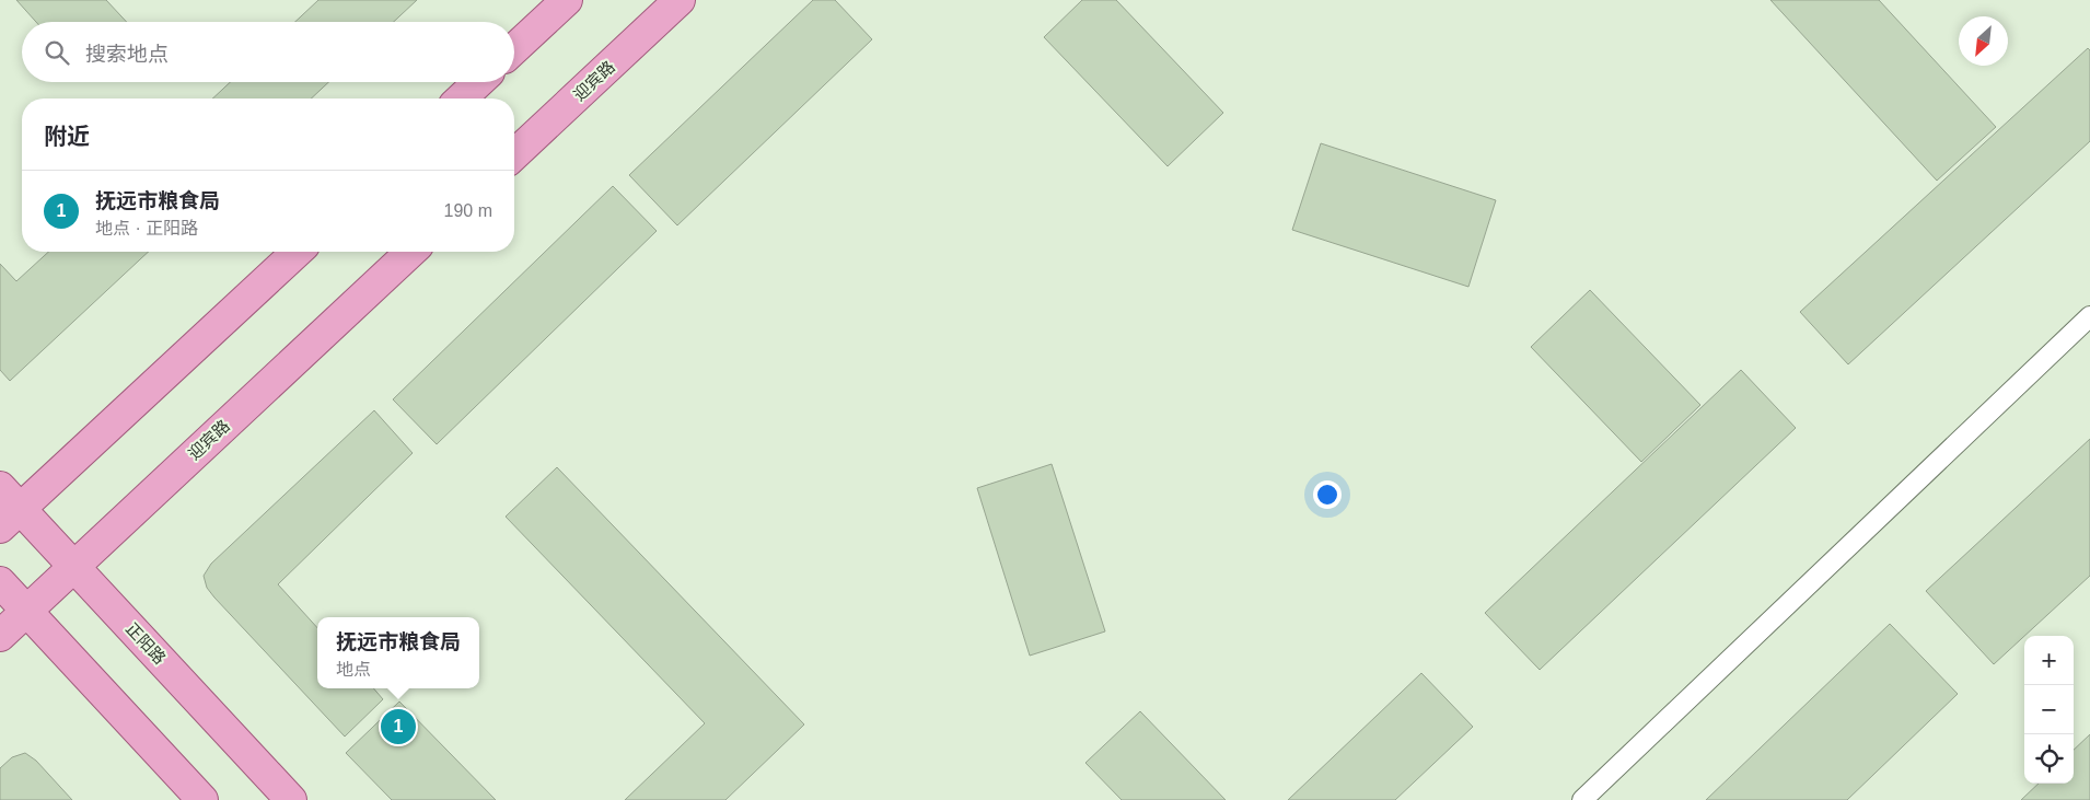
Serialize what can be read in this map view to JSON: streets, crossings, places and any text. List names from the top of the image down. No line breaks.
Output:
{"streets":{"main road":["迎宾路","正阳路"]},"crossings":[["迎宾路","正阳路"]],"north":"bottom left","page":{"search":"搜索地点","heading":"附近","list":[{"mark":"1","name":"抚远市粮食局","note":"地点 · 正阳路","value":"190 m"}],"popup":["抚远市粮食局","地点"],"map_buttons":["+","−"],"pins":"1"}}
